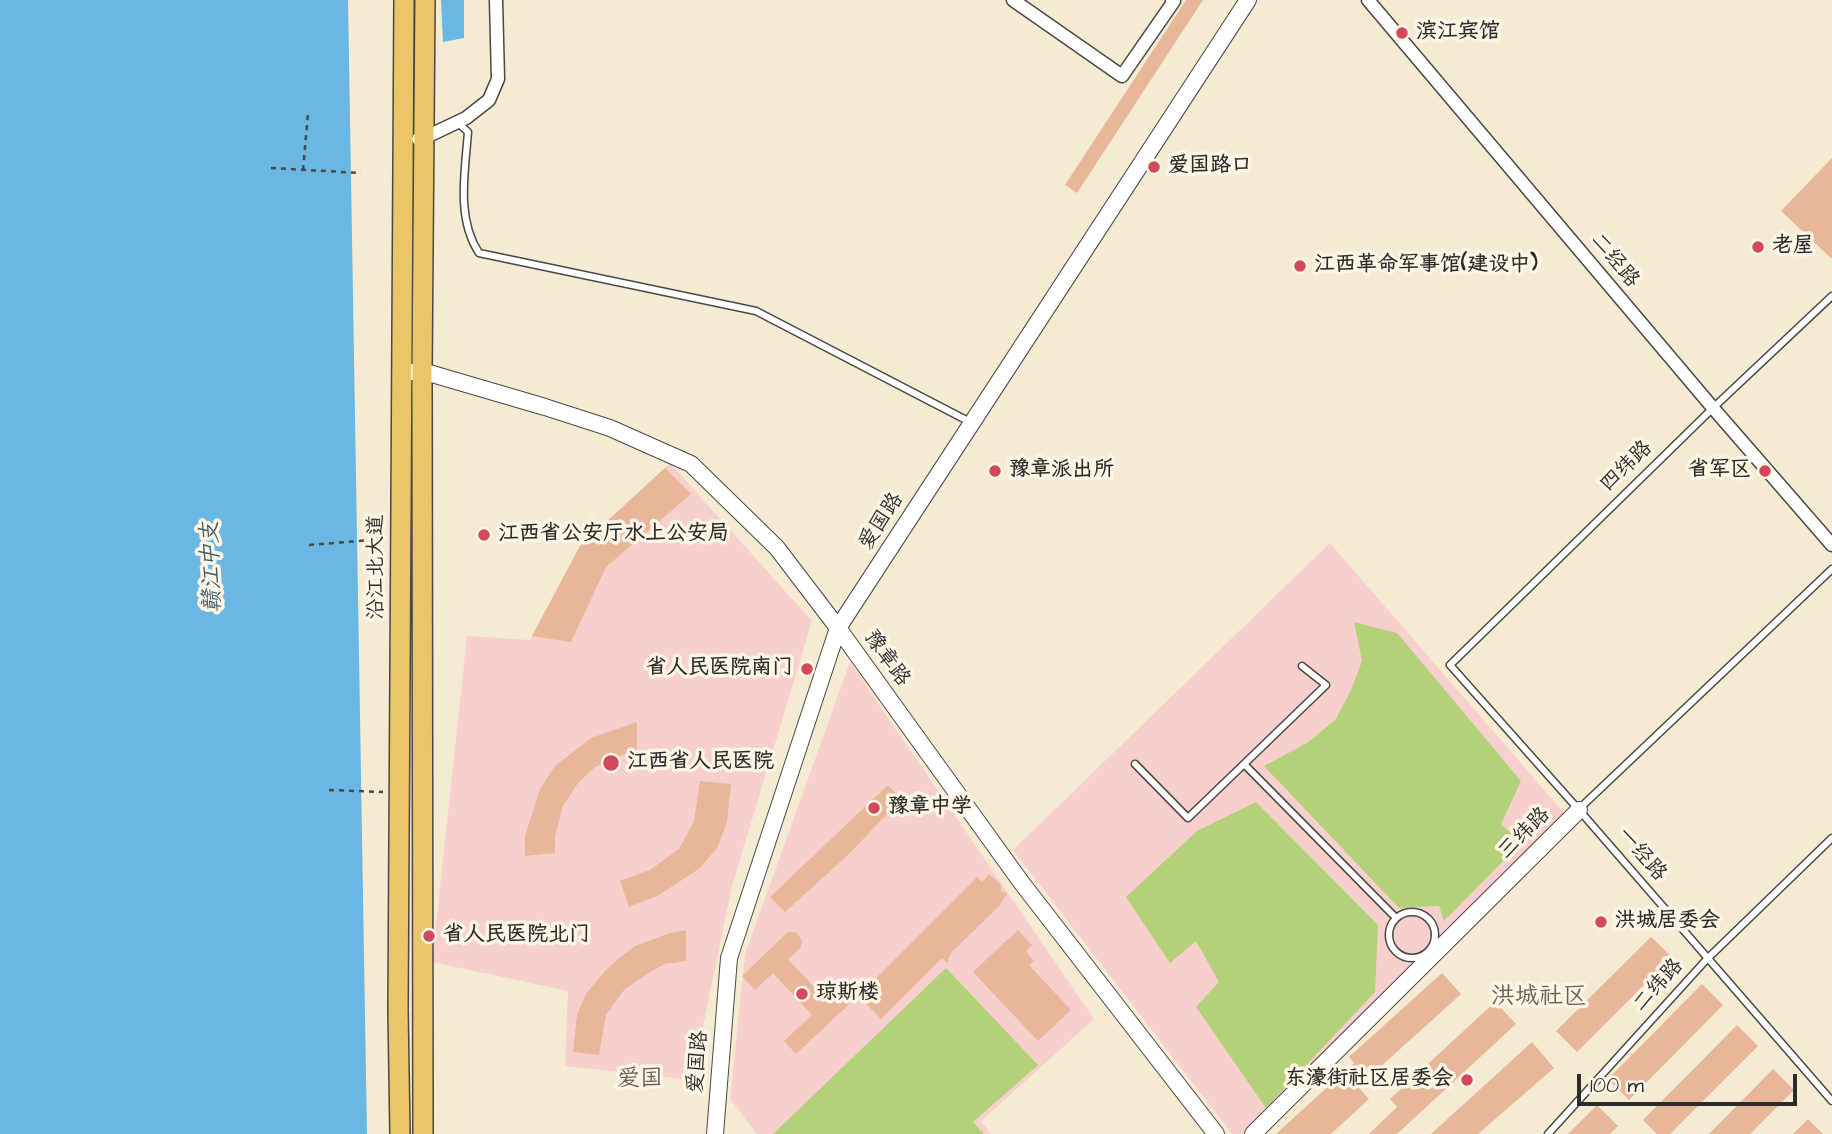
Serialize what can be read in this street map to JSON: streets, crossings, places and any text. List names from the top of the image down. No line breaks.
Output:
{"streets":{"main road":["沿江北大道"],"street":["二经路","爱国路","豫章路","三纬路"],"lane":["四纬路","一经路","二纬路"]},"crossings":[["二经路","四纬路"],["四纬路","一经路"],["爱国路","豫章路"],["沿江北大道","豫章路"],["三纬路","一经路"],["一经路","二纬路"]],"districts":["洪城社区","爱国"],"water":["赣江中支"],"places":["滨江宾馆","爱国路口","老屋","江西革命军事馆(建设中)","豫章派出所","省军区","江西省公安厅水上公安局","省人民医院南门","江西省人民医院","豫章中学","洪城居委会","省人民医院北门","琼斯楼","东濠街社区居委会"],"scale_bar":"100 m"}
